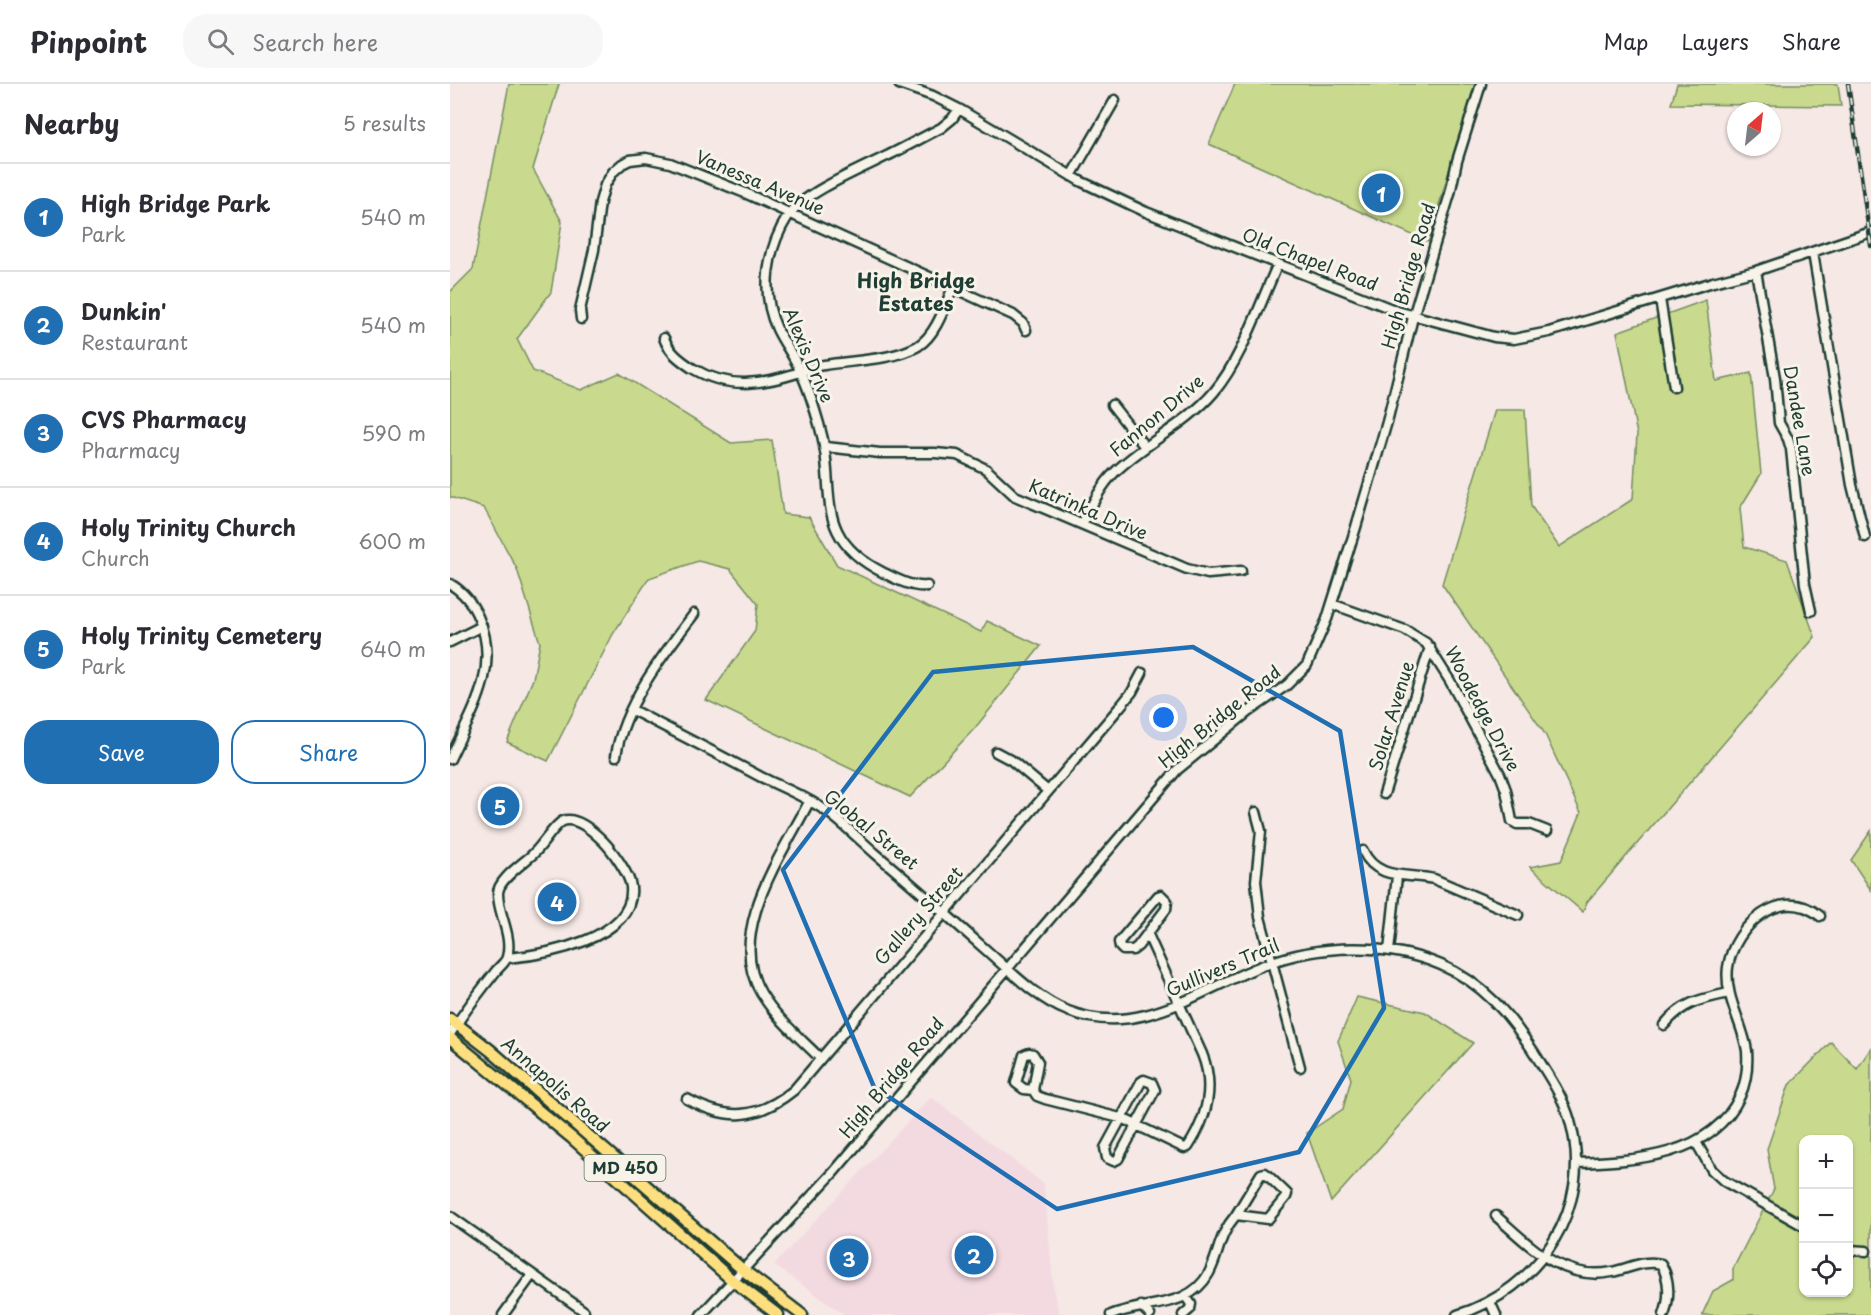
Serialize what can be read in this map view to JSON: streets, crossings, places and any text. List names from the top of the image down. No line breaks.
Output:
{"streets":{"main road":["Annapolis Road","MD 450"],"street":["Vanessa Avenue","Old Chapel Road","High Bridge Road","Alexis Drive","Fannon Drive","Dandee Lane","Katrinka Drive","Woodedge Drive","Solar Avenue","Global Street","Gallery Street","Gullivers Trail"]},"crossings":[["Vanessa Avenue","Alexis Drive"],["Old Chapel Road","High Bridge Road"],["Old Chapel Road","Fannon Drive"],["Old Chapel Road","Dandee Lane"],["High Bridge Road","Woodedge Drive"],["High Bridge Road","Global Street"],["High Bridge Road","Gullivers Trail"],["High Bridge Road","Annapolis Road"],["Alexis Drive","Katrinka Drive"],["Fannon Drive","Katrinka Drive"],["Woodedge Drive","Solar Avenue"],["Global Street","Gallery Street"],["Global Street","Gullivers Trail"]],"districts":["High Bridge Estates"],"north":"top right","page":{"header":"Pinpoint","search":"Search here","nav":["Map","Layers","Share"],"heading":["Nearby","5 results"],"list":[{"mark":"1","name":"High Bridge Park","note":"Park","value":"540 m"},{"mark":"2","name":"Dunkin'","note":"Restaurant","value":"540 m"},{"mark":"3","name":"CVS Pharmacy","note":"Pharmacy","value":"590 m"},{"mark":"4","name":"Holy Trinity Church","note":"Church","value":"600 m"},{"mark":"5","name":"Holy Trinity Cemetery","note":"Park","value":"640 m"}],"pins":["1","5","4","2","3"],"buttons":["Save","Share"],"map_buttons":["+","−"]}}
